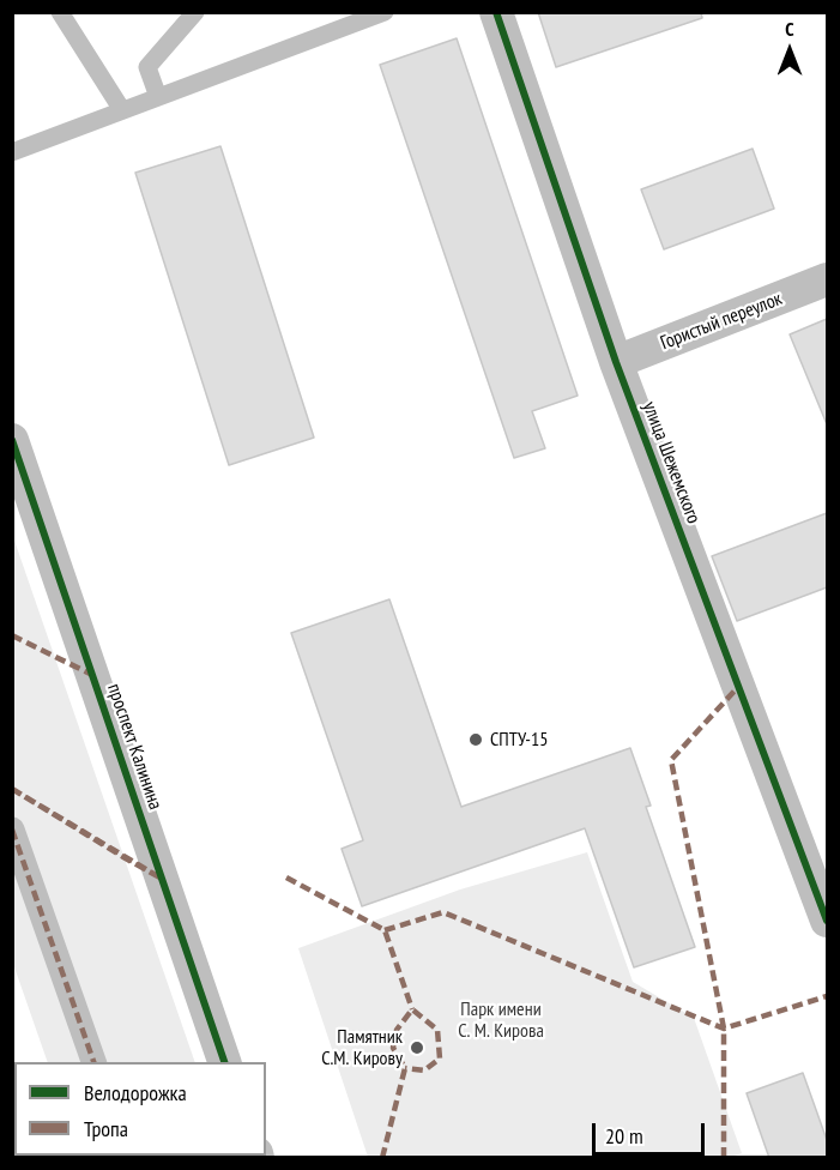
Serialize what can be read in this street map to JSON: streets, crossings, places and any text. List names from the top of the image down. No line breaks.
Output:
{"streets":{"street":["Гористый переулок","улица Шежемского","проспект Калинина"]},"crossings":[["Гористый переулок","улица Шежемского"]],"parks":["Парк имени С. М. Кирова"],"places":["СПТУ-15","Памятник С.М. Кирову"],"legend":["Велодорожка","Тропа"],"scale_bar":"20 m","north":"top"}
